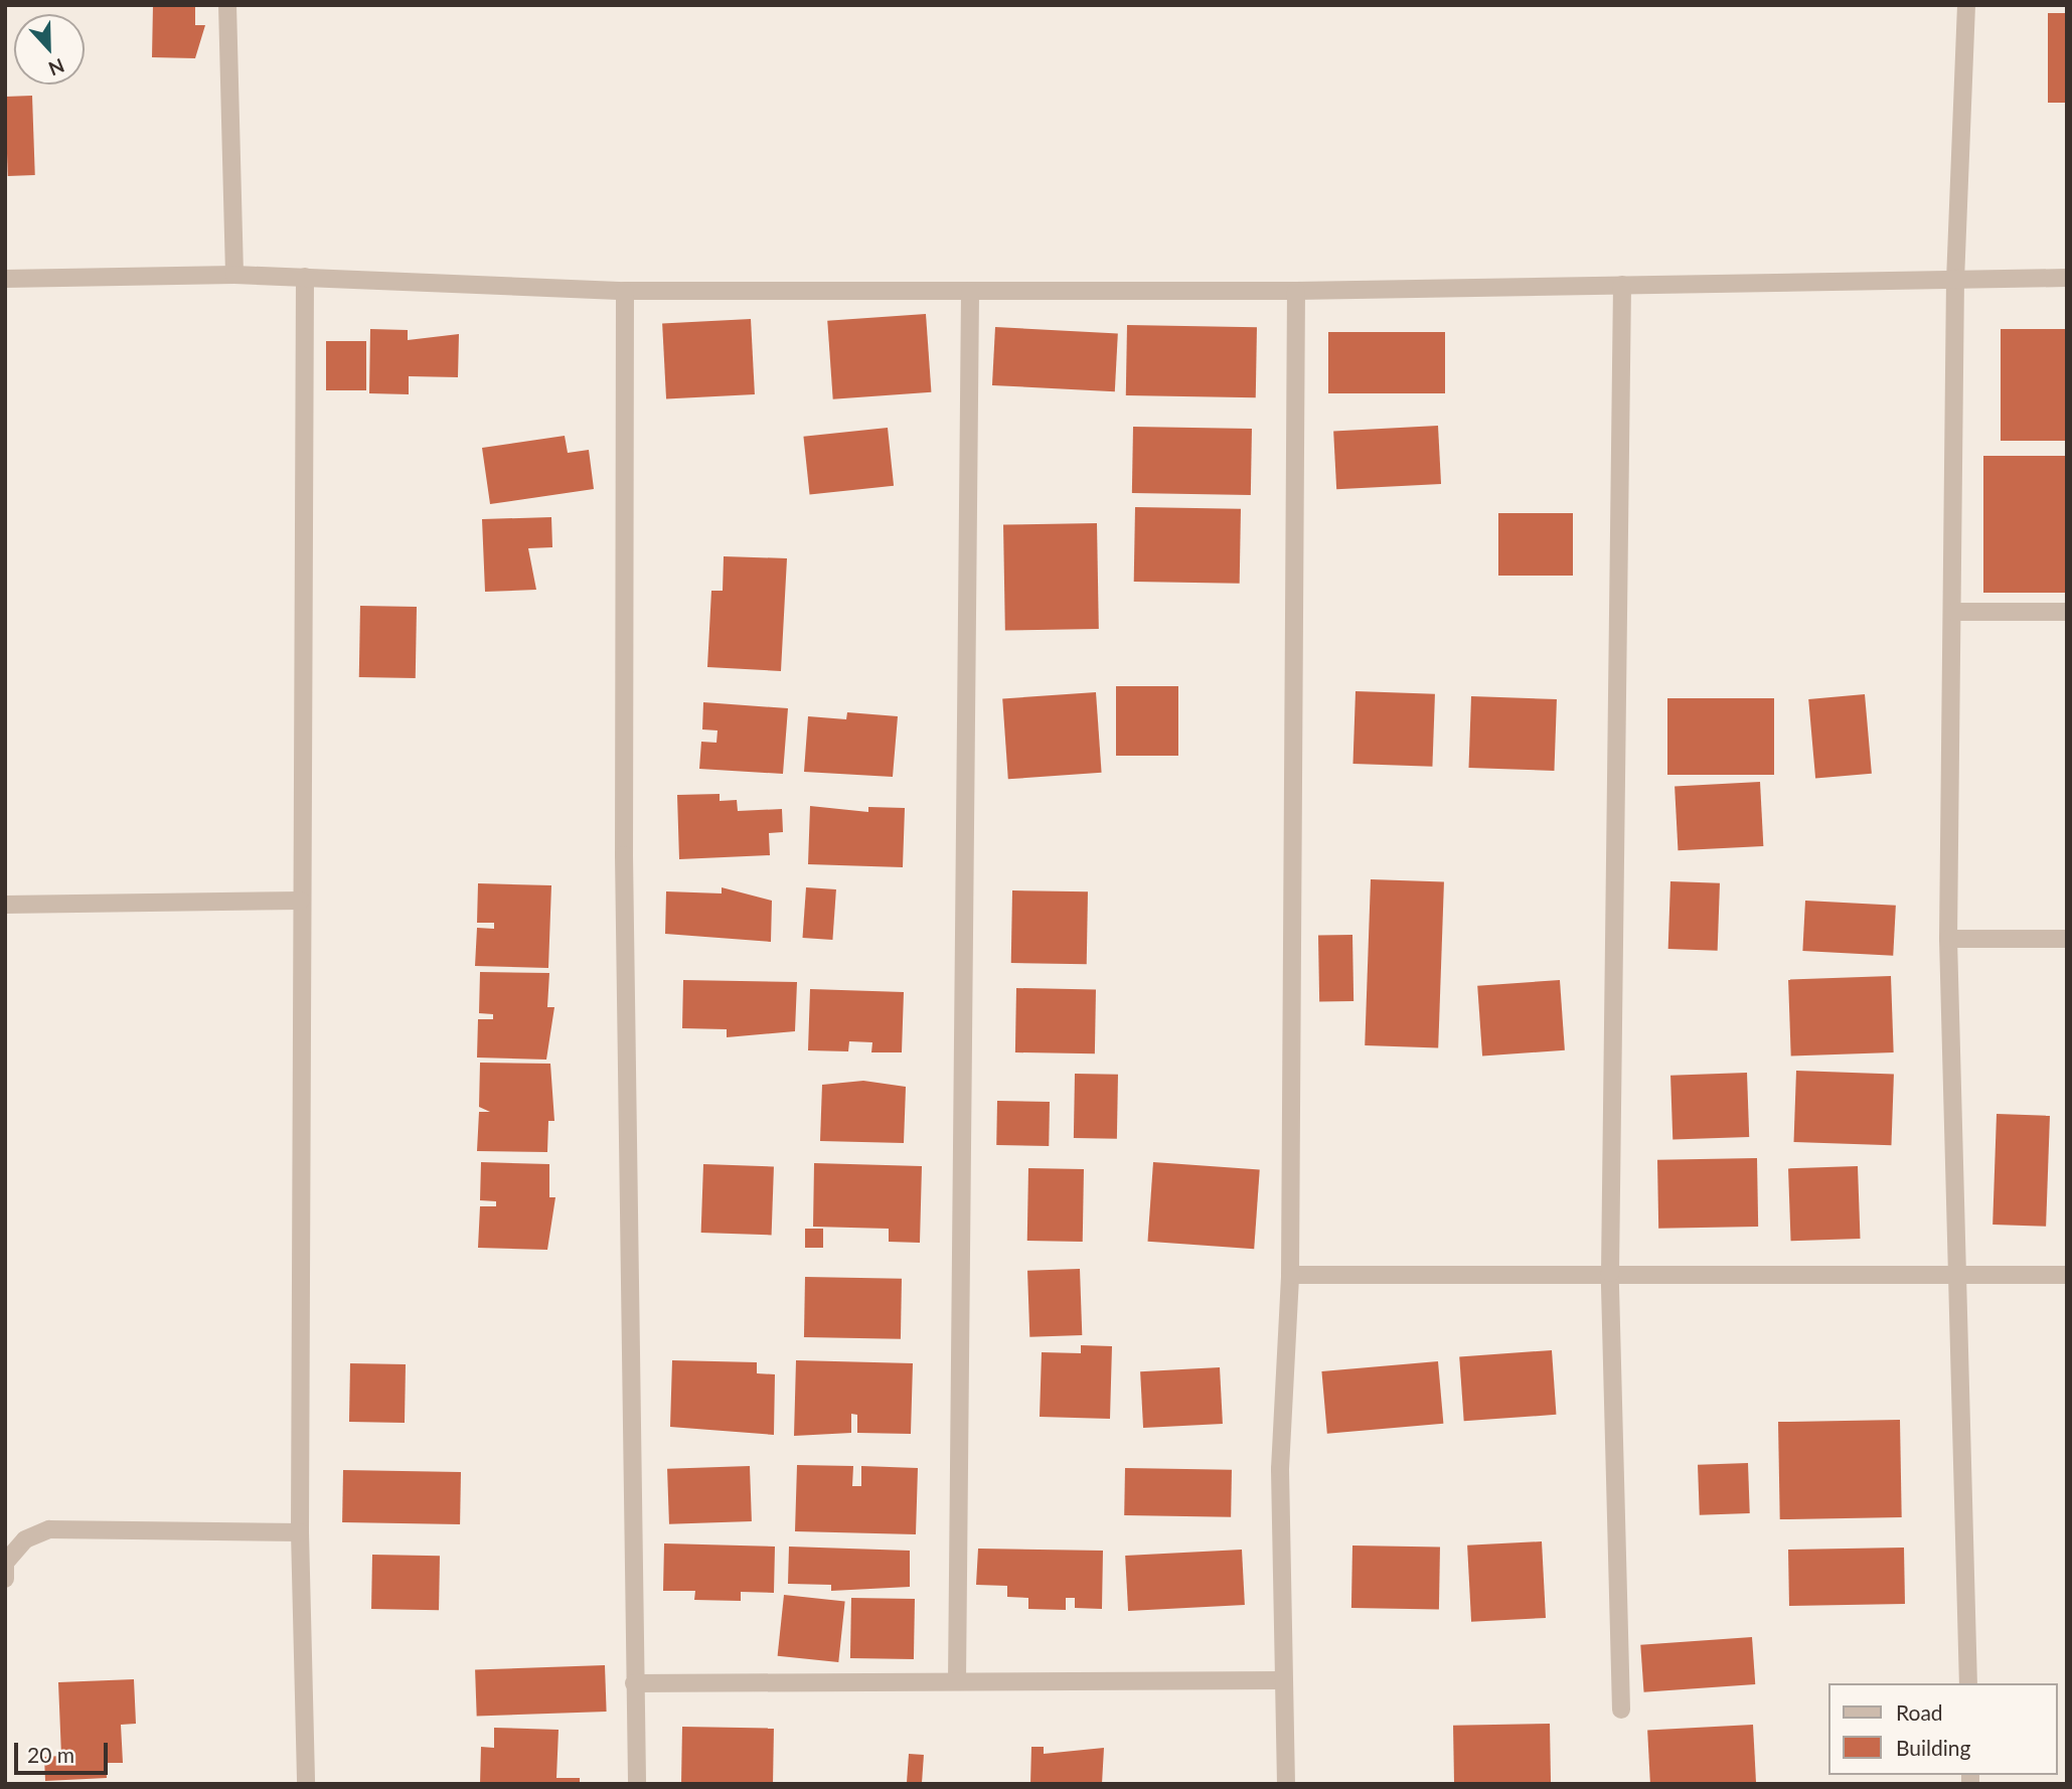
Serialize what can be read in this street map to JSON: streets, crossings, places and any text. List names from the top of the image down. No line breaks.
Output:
{"legend":["Road","Building"],"scale_bar":"20 m","north":"bottom"}
